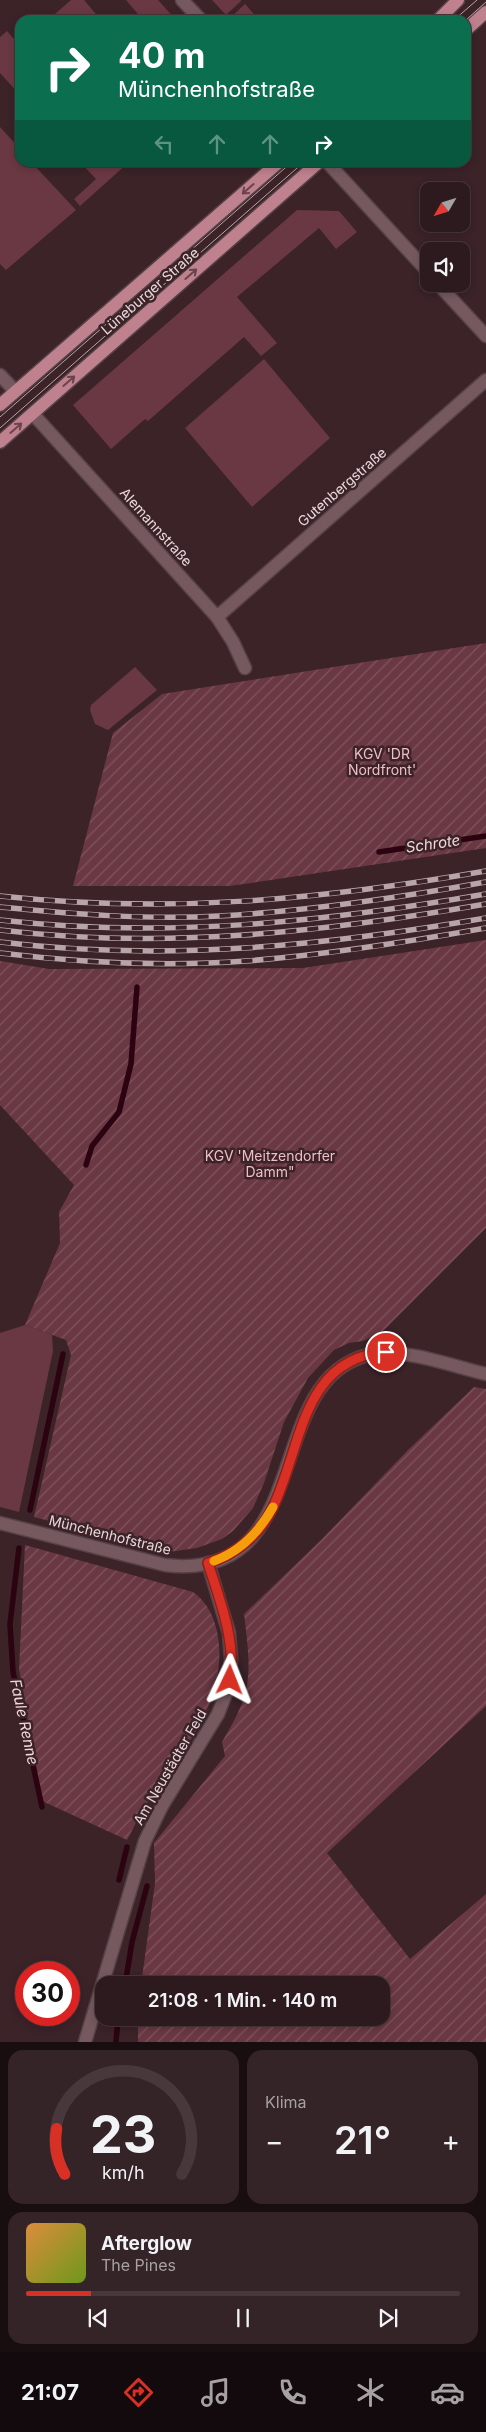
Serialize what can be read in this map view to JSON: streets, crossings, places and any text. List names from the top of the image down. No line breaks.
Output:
{"streets":{"main road":["Lüneburger Straße"],"street":["Gutenbergstraße","Alemannstraße","Münchenhofstraße","Am Neustädter Feld"]},"crossings":[["Lüneburger Straße","Alemannstraße"],["Gutenbergstraße","Alemannstraße"],["Münchenhofstraße","Am Neustädter Feld"]],"water":["Schrote","Faule Renne"],"parks":["KGV 'DR Nordfront'","KGV 'Meitzendorfer Damm\""],"north":"bottom left","page":{"turn":["40 m","Münchenhofstraße"],"limit":"30","trip":"21:08 · 1 Min. · 140 m","tile":"Klima","heat":["−","21°","+"],"song":["Afterglow","The Pines"],"tabs":"21:07","gauge":["23","km/h"]}}
